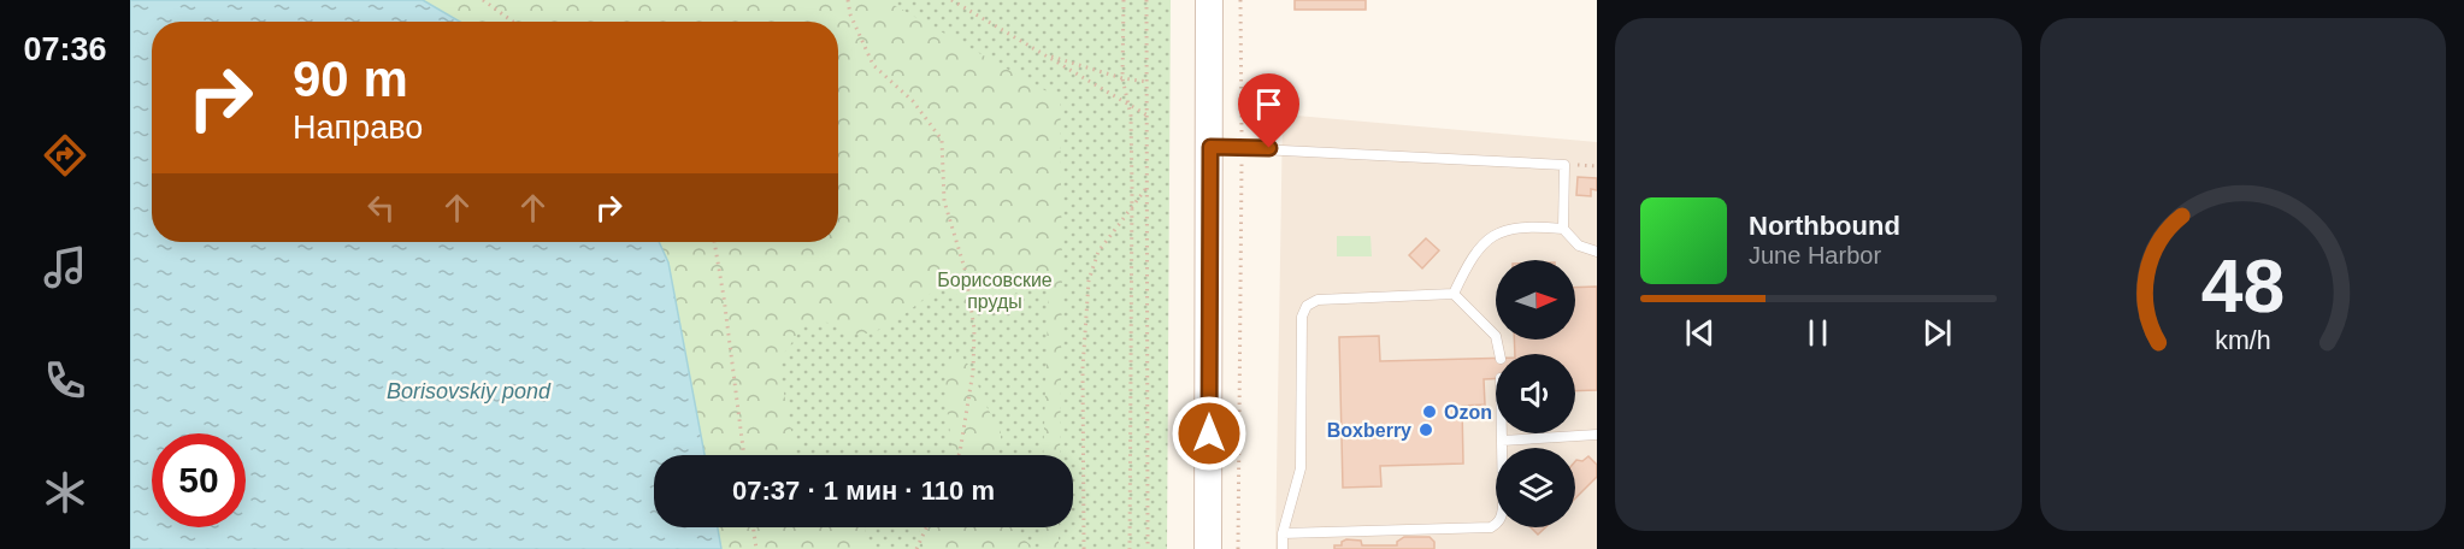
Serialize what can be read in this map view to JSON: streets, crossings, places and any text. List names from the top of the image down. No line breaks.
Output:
{"water":["Borisovskiy pond"],"parks":["Борисовские пруды"],"places":["Ozon","Boxberry"],"north":"right","page":{"tabs":"07:36","turn":["90 m","Направо"],"song":["Northbound","June Harbor"],"limit":"50","trip":"07:37 · 1 мин · 110 m","gauge":["48","km/h"]}}
